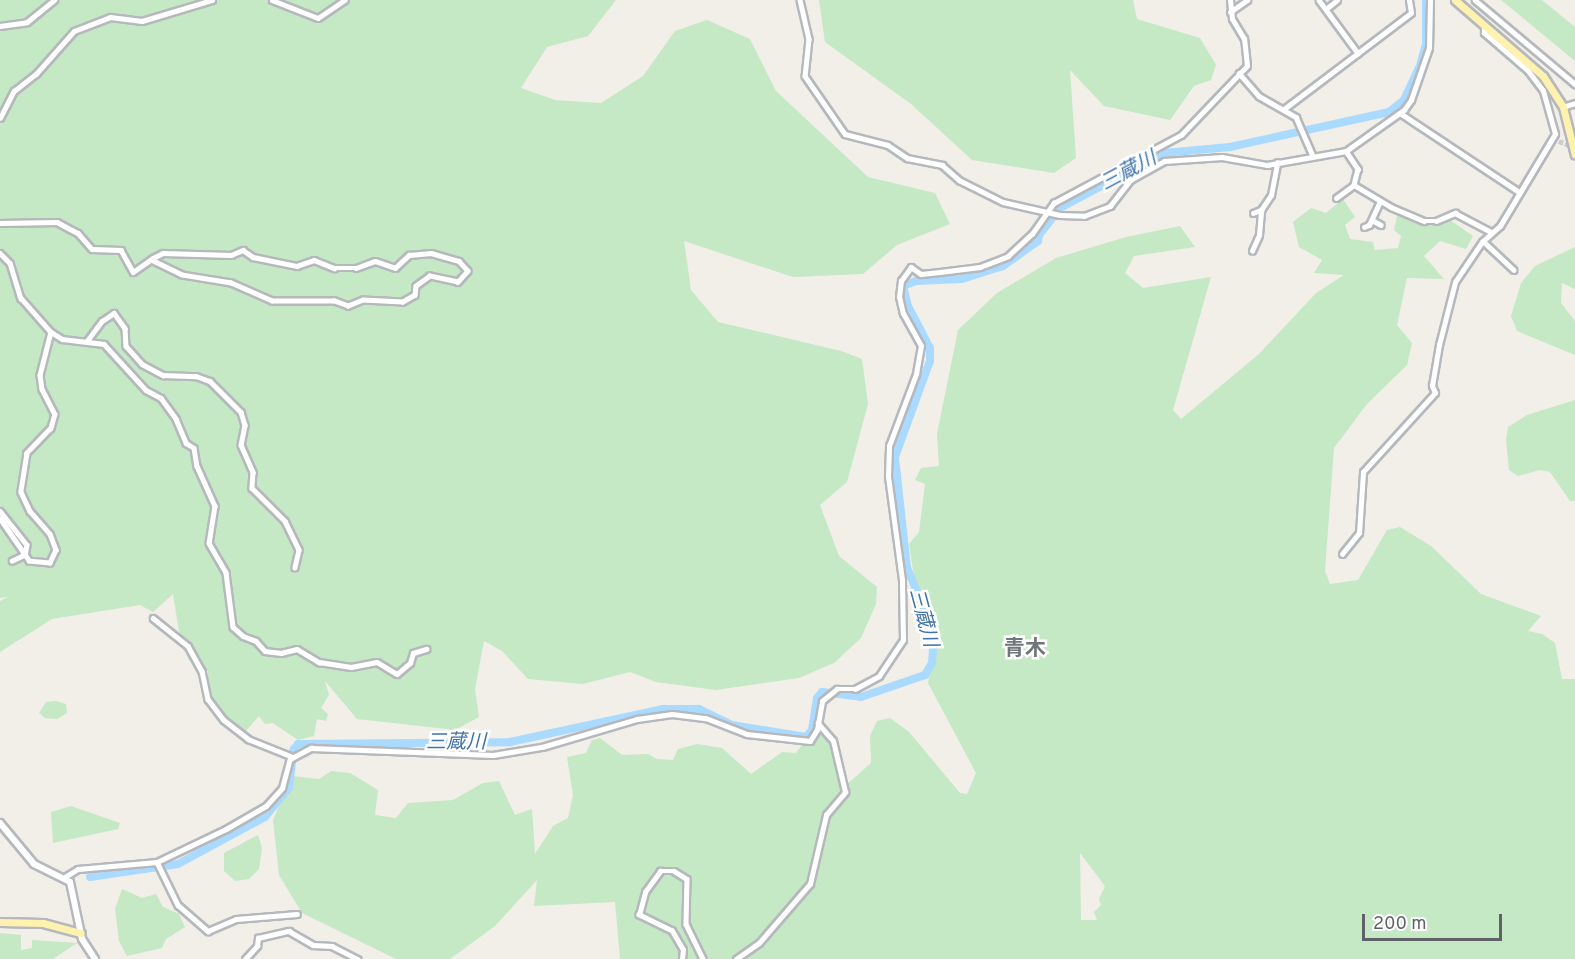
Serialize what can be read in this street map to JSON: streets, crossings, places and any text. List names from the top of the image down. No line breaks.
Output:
{"districts":["青木"],"water":["三蔵川"],"scale_bar":"200 m"}
